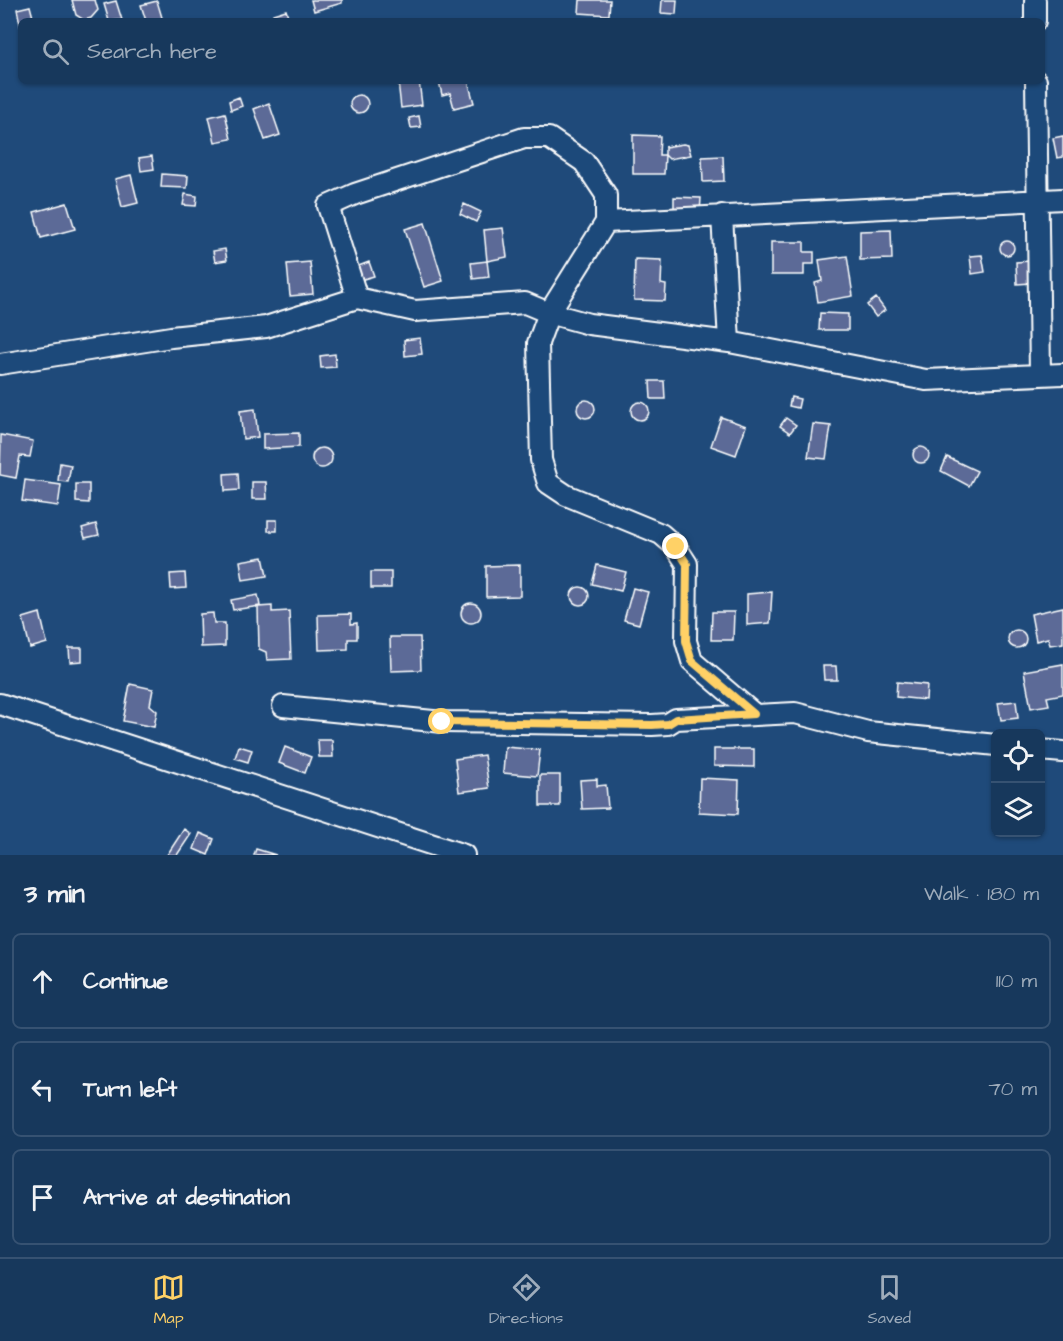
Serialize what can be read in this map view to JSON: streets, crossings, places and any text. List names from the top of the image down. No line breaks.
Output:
{"page":{"search":"Search here","heading":["3 min","Walk · 180 m"],"list":[["Continue","110 m"],["Turn left","70 m"],"Arrive at destination"],"nav":["Map","Directions","Saved"]}}
